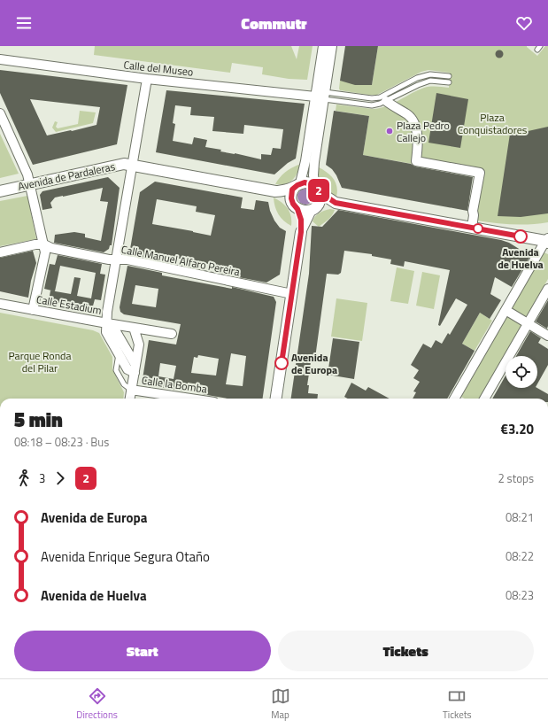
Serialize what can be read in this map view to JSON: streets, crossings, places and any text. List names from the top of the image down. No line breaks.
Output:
{"streets":{"street":["Calle del Museo","Avenida de Pardaleras","Calle Manuel Alfaro Pereira","Calle Estadium","Calle la Bomba"]},"parks":["Plaza Conquistadores","Parque Ronda del Pilar"],"places":["Plaza Pedro Callejo","Avenida de Huelva","Avenida de Europa"],"lines":["bus line 2"],"page":{"header":"Commutr","on_map":"2","heading":["5 min","08:18 – 08:23 · Bus","€3.20"],"legs":["3","2","2 stops"],"list":[{"name":"Avenida de Europa","value":"08:21"},{"name":"Avenida Enrique Segura Otaño","value":"08:22"},{"name":"Avenida de Huelva","value":"08:23"}],"buttons":["Start","Tickets"],"tabs":["Directions","Map","Tickets"]}}
